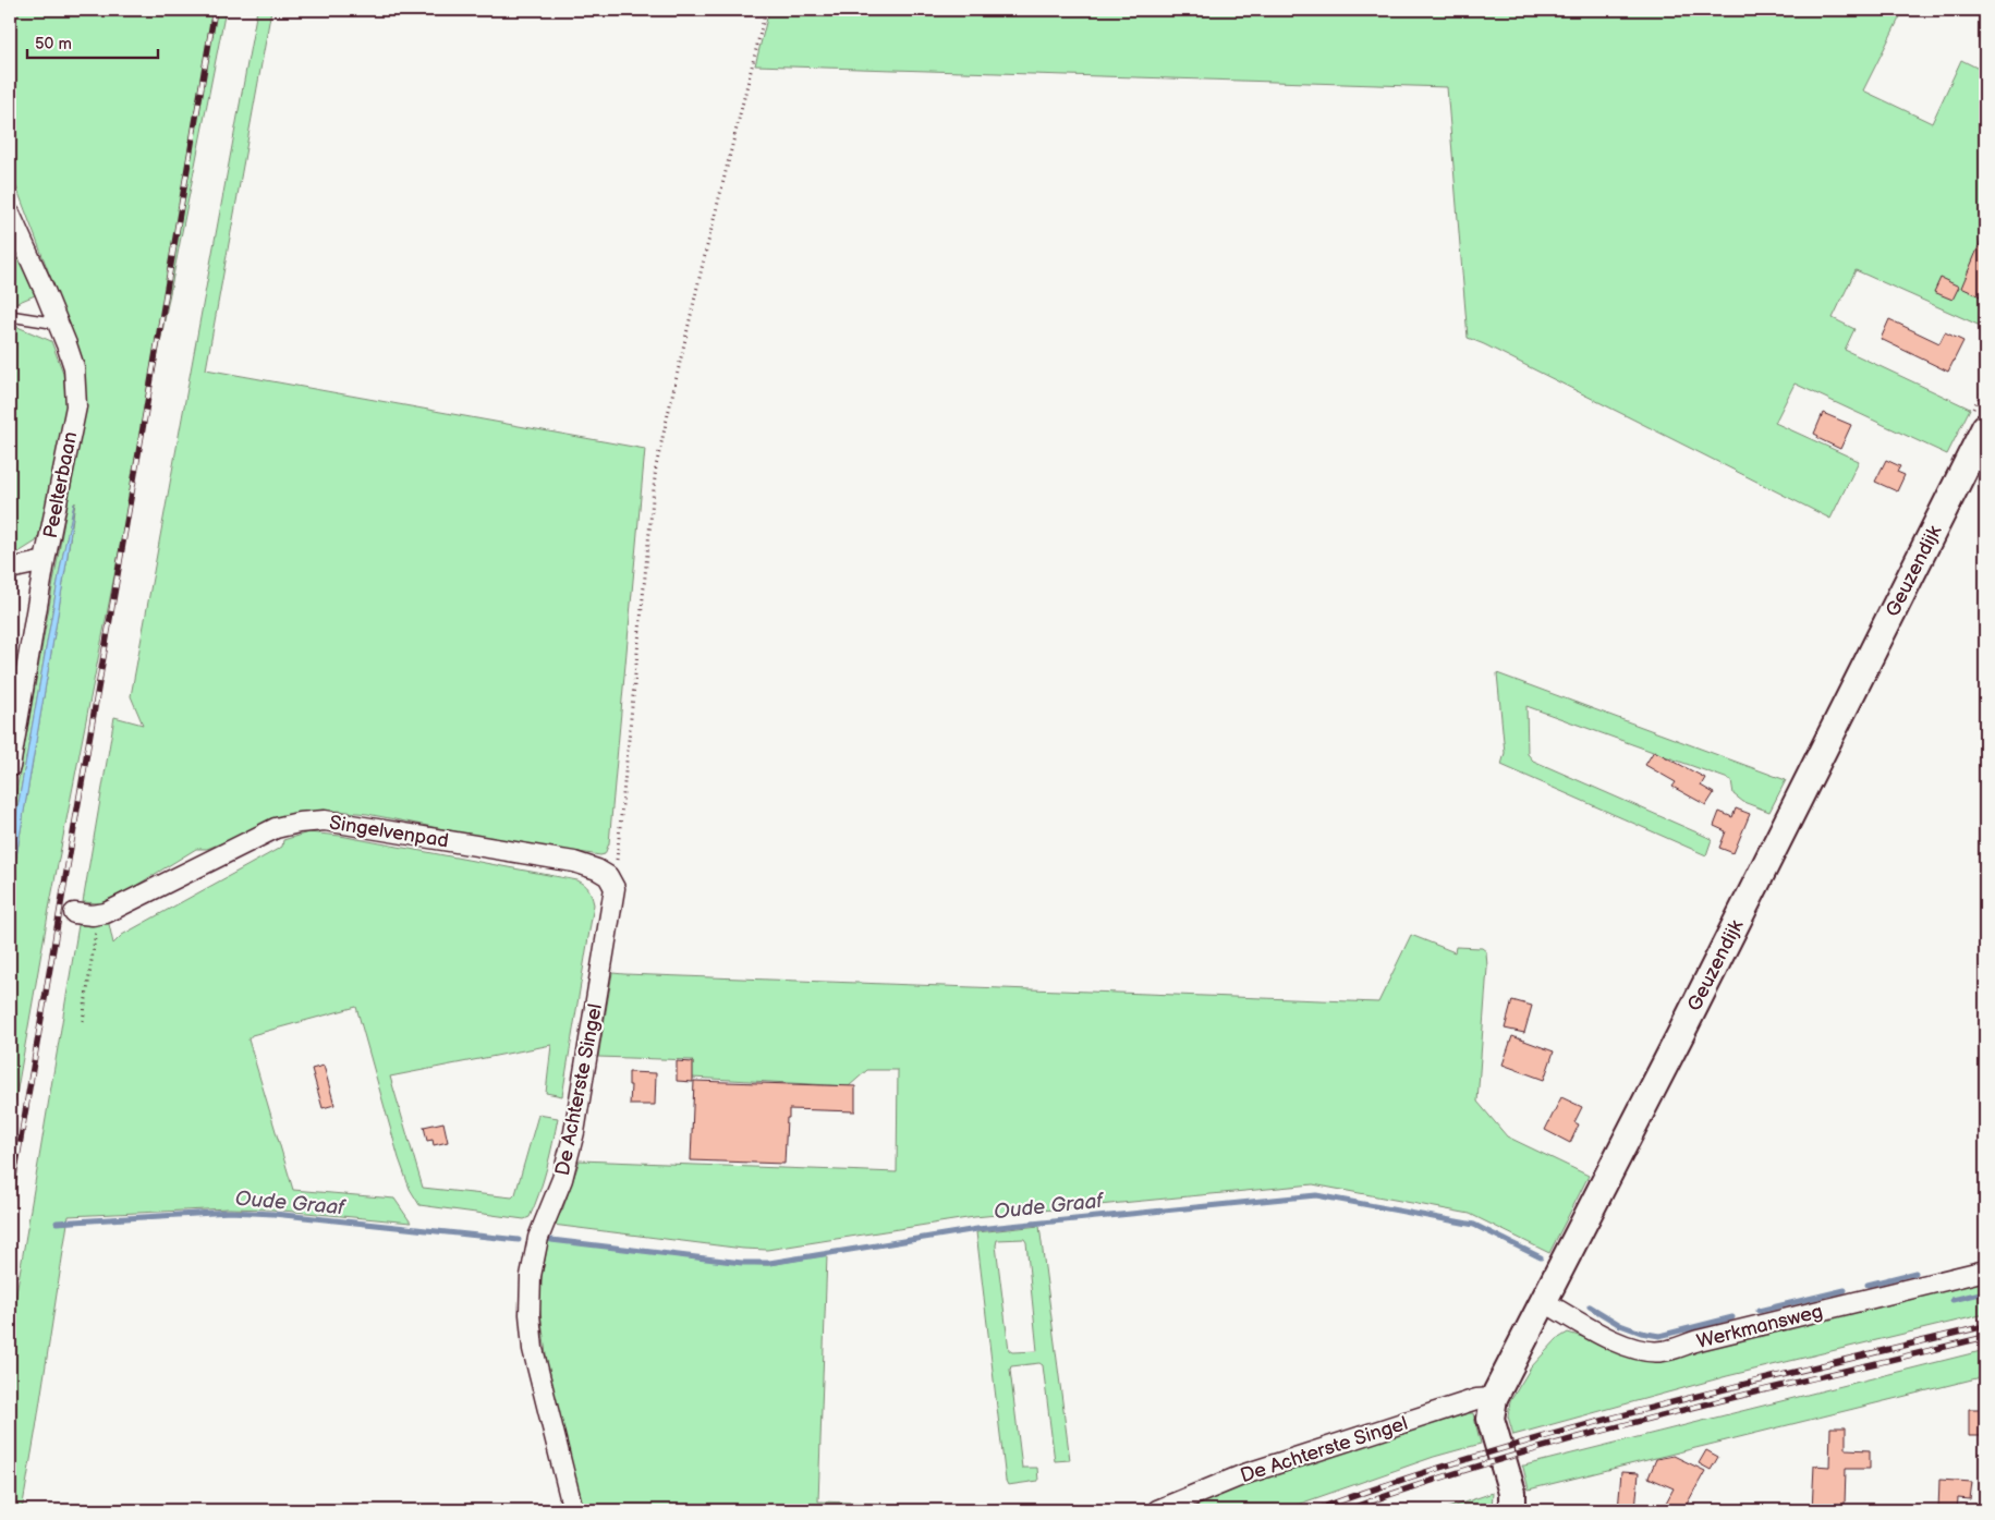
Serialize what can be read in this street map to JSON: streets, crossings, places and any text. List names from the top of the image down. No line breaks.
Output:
{"streets":{"main road":["Geuzendijk"],"street":["Peelterbaan","Singelvenpad","De Achterste Singel","Werkmansweg"]},"crossings":[["Geuzendijk","De Achterste Singel"],["Geuzendijk","Werkmansweg"],["Singelvenpad","De Achterste Singel"]],"water":["Oude Graaf"],"scale_bar":"50 m"}
